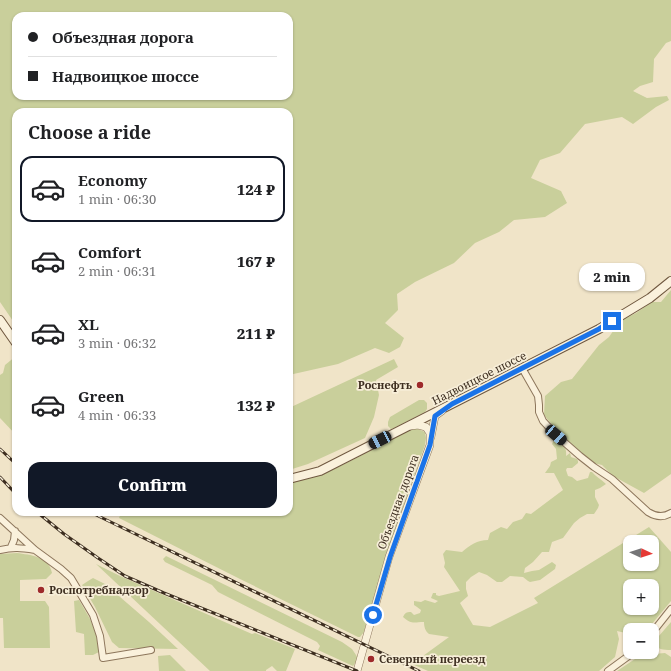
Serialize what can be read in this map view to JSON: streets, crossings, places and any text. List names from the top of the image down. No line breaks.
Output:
{"streets":{"main road":["Надвоицкое шоссе"],"street":["Объездная дорога"]},"crossings":[["Надвоицкое шоссе","Объездная дорога"]],"places":["Роснефть","Роспотребнадзор","Северный переезд"],"north":"right","page":{"banner":["Объездная дорога","Надвоицкое шоссе"],"heading":"Choose a ride","list":[{"name":"Economy","note":"1 min · 06:30","value":"124 ₽"},{"name":"Comfort","note":"2 min · 06:31","value":"167 ₽"},{"name":"XL","note":"3 min · 06:32","value":"211 ₽"},{"name":"Green","note":"4 min · 06:33","value":"132 ₽"}],"bubble":"2 min","buttons":"Confirm","map_buttons":["+","−"]}}
